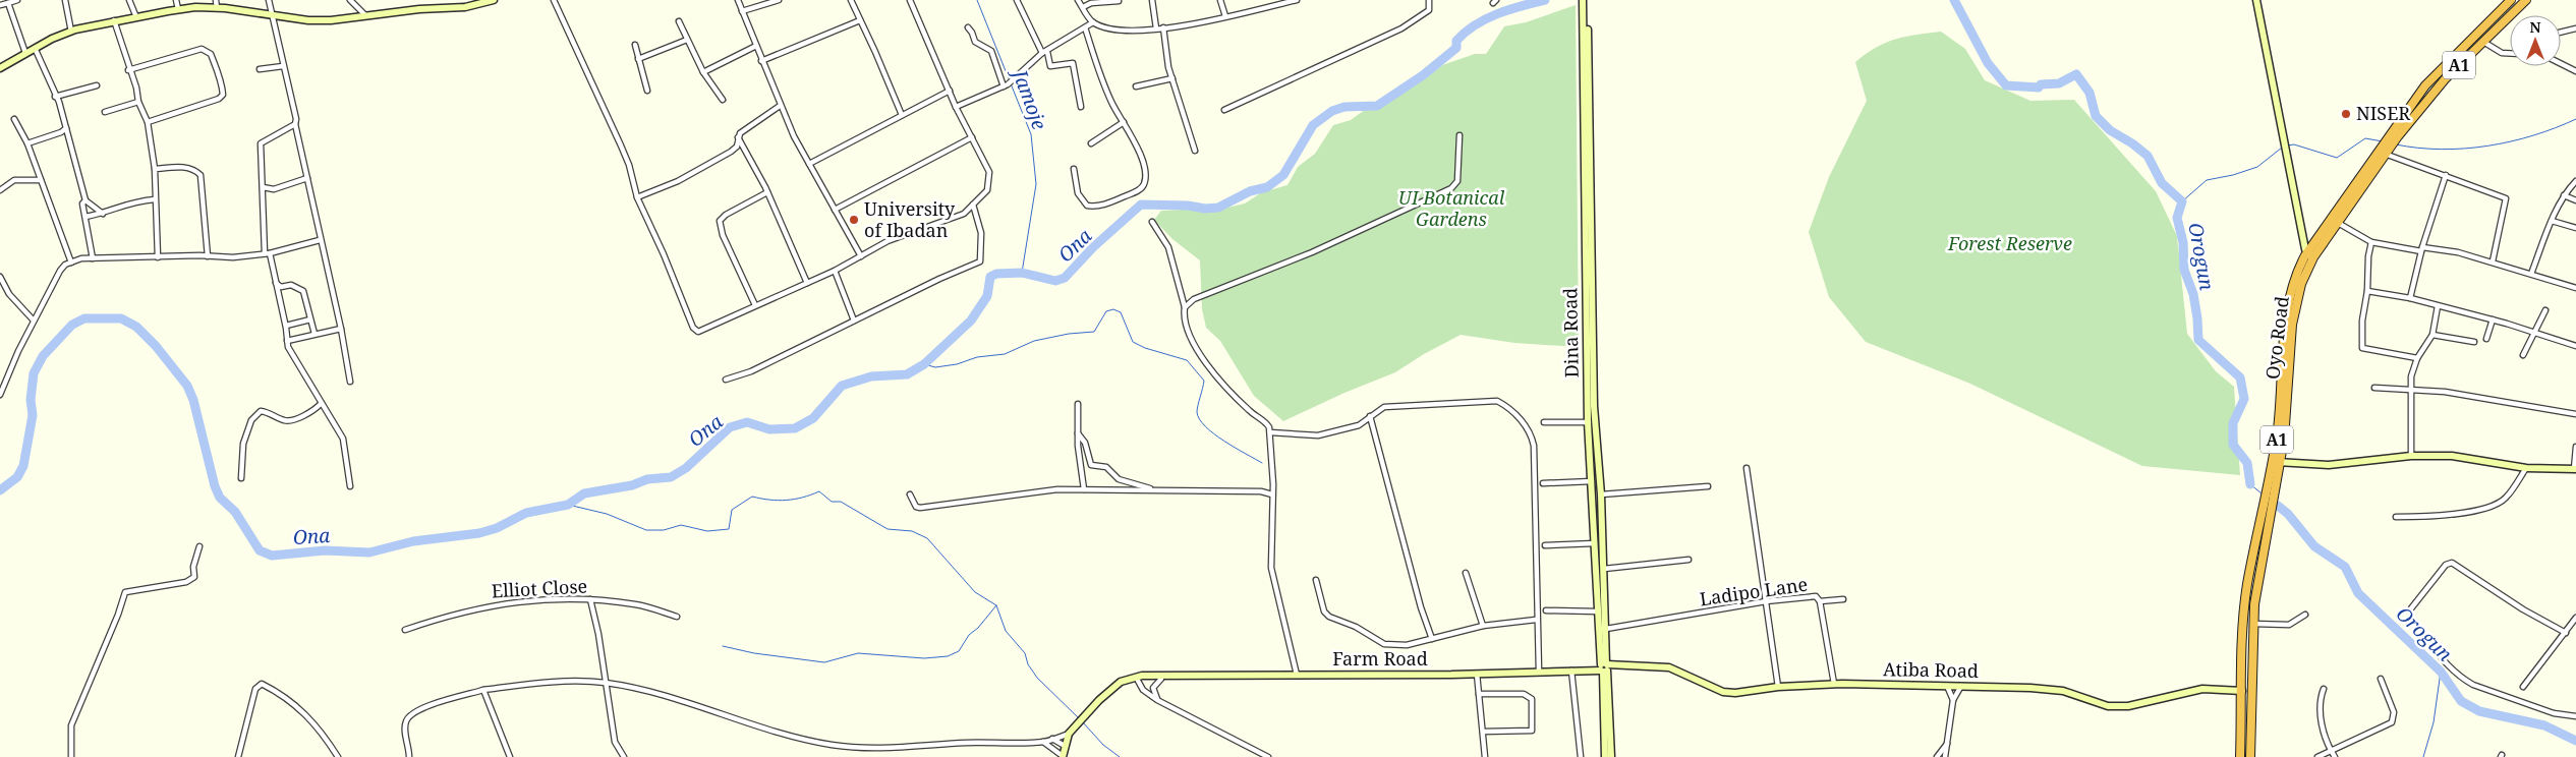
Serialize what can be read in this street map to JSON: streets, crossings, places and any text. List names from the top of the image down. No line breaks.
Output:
{"streets":{"highway":["A1","Oyo Road"],"street":["Dina Road","Elliot Close","Ladipo Lane","Farm Road","Atiba Road"]},"crossings":[["Dina Road","Ladipo Lane"],["Dina Road","Farm Road"],["Dina Road","Atiba Road"],["Oyo Road","Atiba Road"],["Ladipo Lane","Atiba Road"],["Farm Road","Atiba Road"]],"water":["Jamoje","Ona","Orogun"],"parks":["UI Botanical Gardens","Forest Reserve"],"places":["NISER","University of Ibadan"],"north":"top"}
